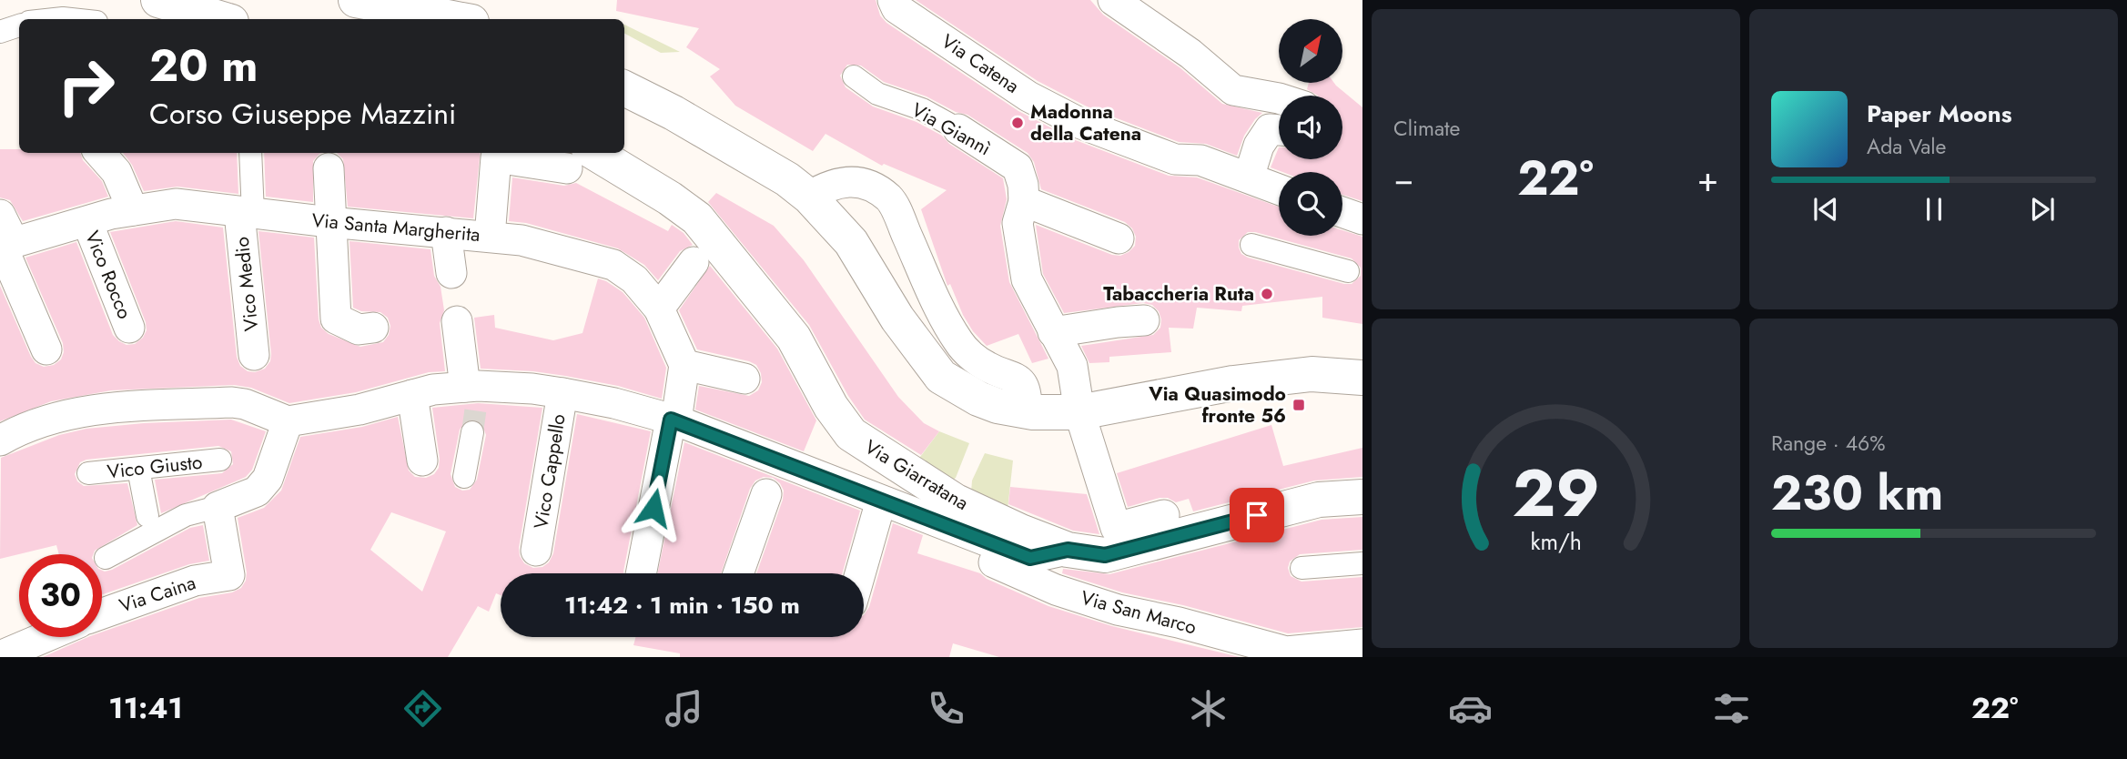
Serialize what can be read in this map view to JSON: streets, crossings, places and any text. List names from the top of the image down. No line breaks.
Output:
{"streets":{"street":["Via Catena","Via Giannì","Via Santa Margherita","Vico Rocco","Vico Medio","Vico Giusto","Vico Cappello","Via Giarratana","Via Caina","Via San Marco"]},"crossings":[["Via Santa Margherita","Vico Rocco"],["Via Santa Margherita","Vico Medio"]],"places":{"other":["Madonna della Catena","Tabaccheria Ruta"],"transit":["Via Quasimodo fronte 56"]},"north":"top right","page":{"tile":["Climate",["Range · 46%","230 km"]],"turn":["20 m","Corso Giuseppe Mazzini"],"song":["Paper Moons","Ada Vale"],"heat":["−","22°","+"],"limit":"30","trip":"11:42 · 1 min · 150 m","tabs":["11:41","22°"],"gauge":["29","km/h"]}}
